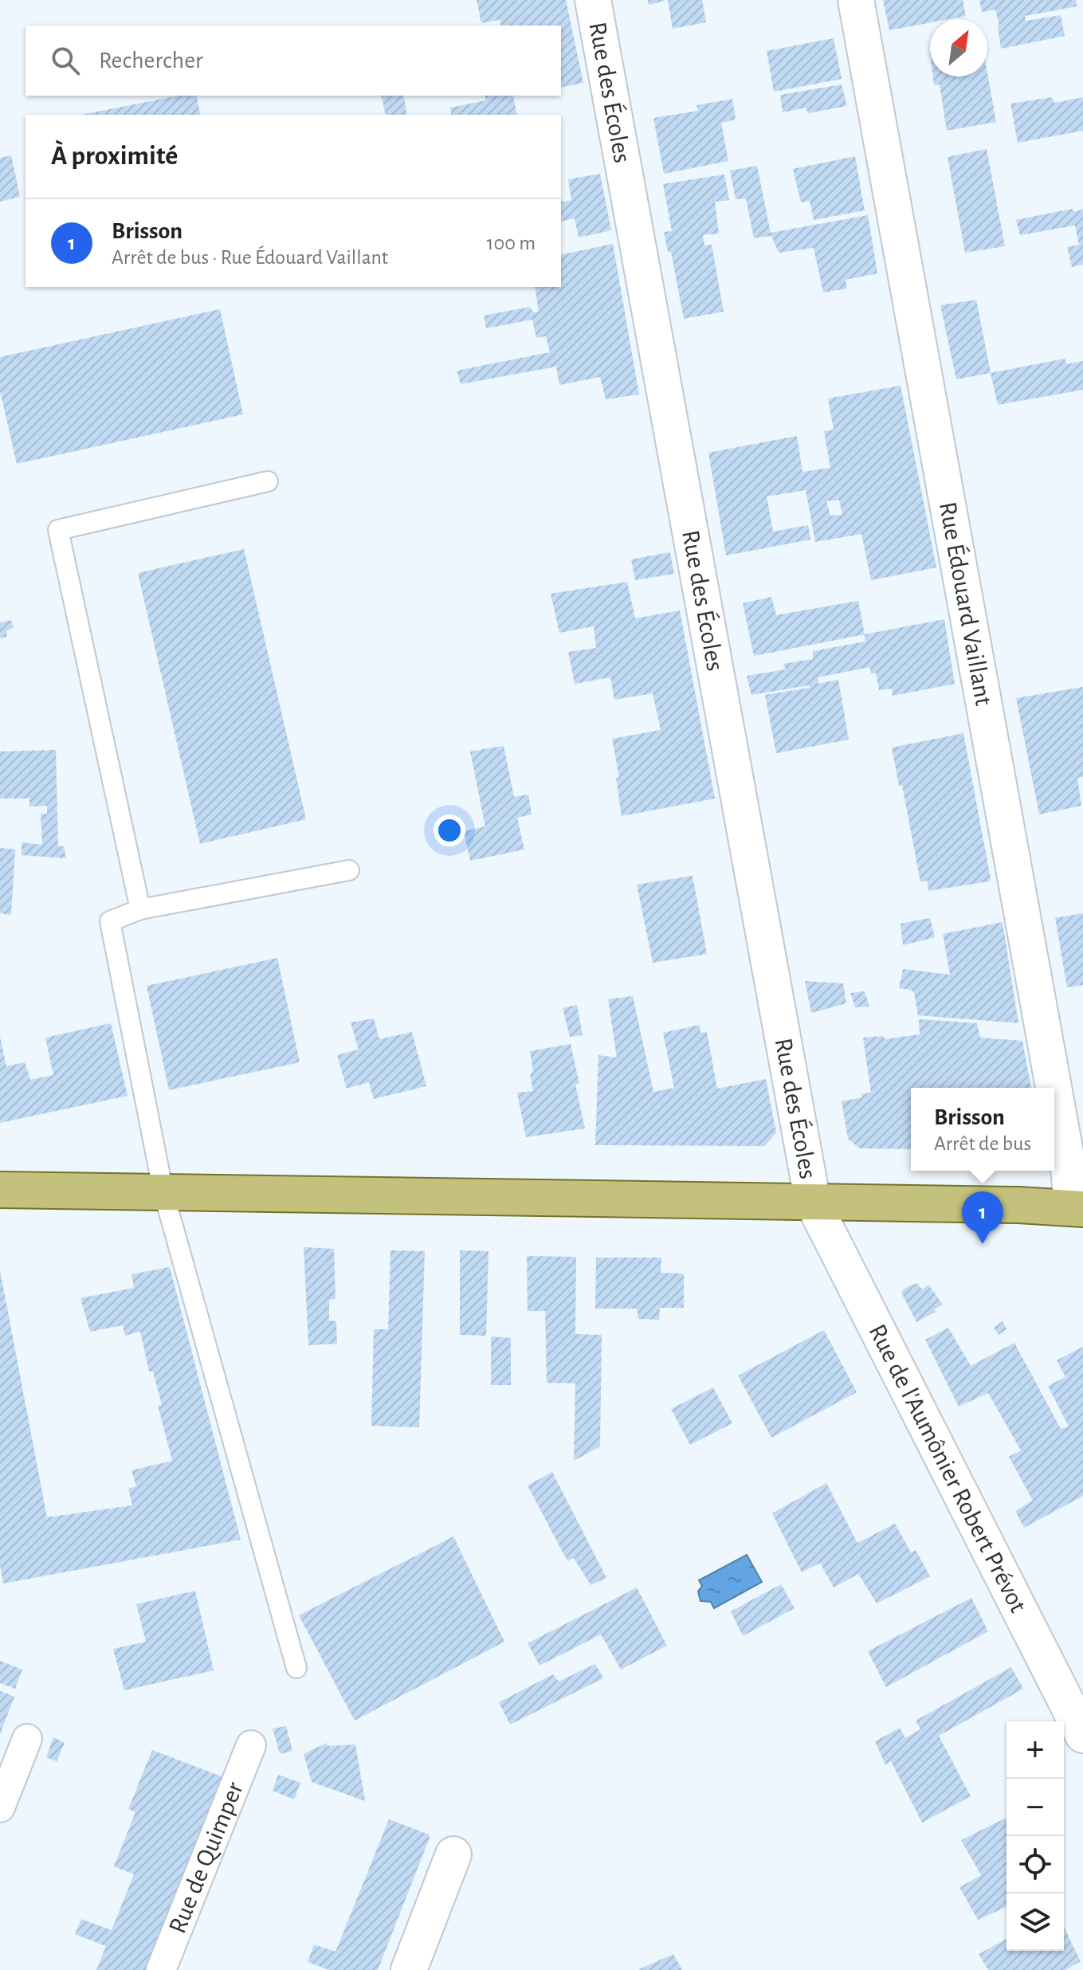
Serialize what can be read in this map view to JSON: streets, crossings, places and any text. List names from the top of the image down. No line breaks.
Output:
{"streets":{"street":["Rue des Écoles","Rue Édouard Vaillant","Rue de l'Aumônier Robert Prévot","Rue de Quimper"]},"crossings":[["Rue des Écoles","Rue de l'Aumônier Robert Prévot"]],"north":"top right","page":{"search":"Rechercher","heading":"À proximité","list":[{"mark":"1","name":"Brisson","note":"Arrêt de bus · Rue Édouard Vaillant","value":"100 m"}],"popup":["Brisson","Arrêt de bus"],"pins":"1","map_buttons":["+","−"]}}
